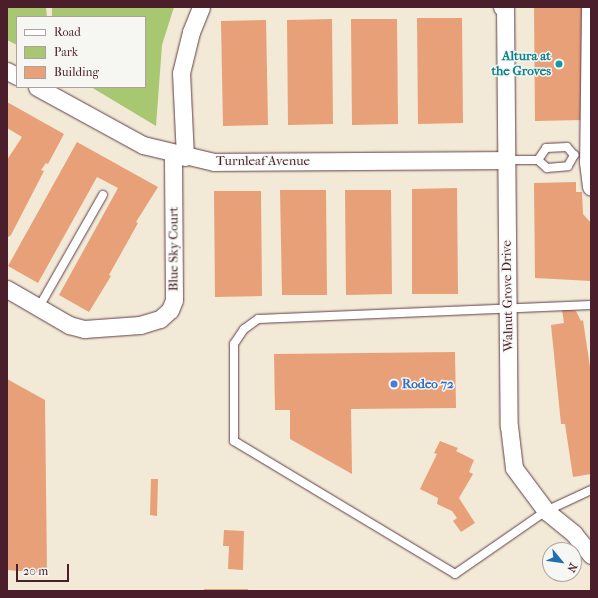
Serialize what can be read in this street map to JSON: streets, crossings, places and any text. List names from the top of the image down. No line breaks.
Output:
{"streets":{"street":["Turnleaf Avenue","Blue Sky Court","Walnut Grove Drive"]},"crossings":[["Turnleaf Avenue","Blue Sky Court"],["Turnleaf Avenue","Walnut Grove Drive"]],"places":["Altura at the Groves","Rodeo 72"],"legend":["Road","Park","Building"],"scale_bar":"20 m","north":"bottom right"}
